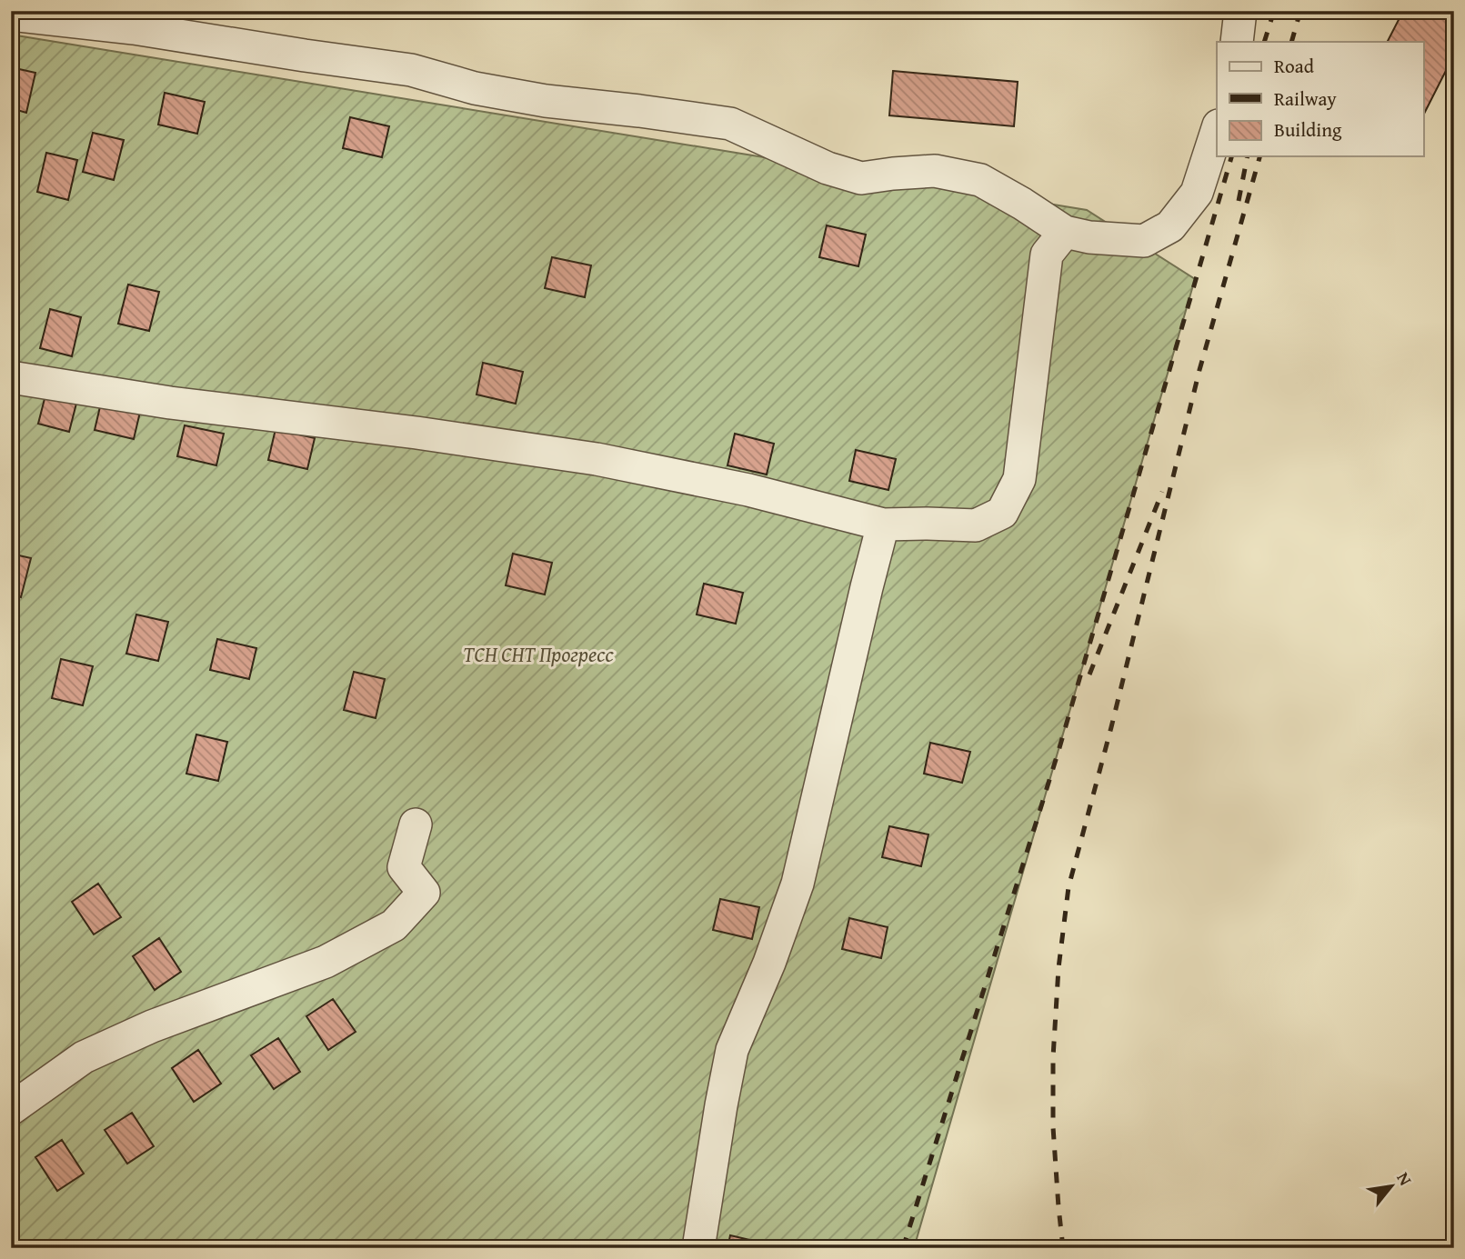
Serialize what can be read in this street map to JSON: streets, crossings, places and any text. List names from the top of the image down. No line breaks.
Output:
{"parks":["ТСН СНТ Прогресс"],"legend":["Road","Railway","Building"],"north":"top right"}
